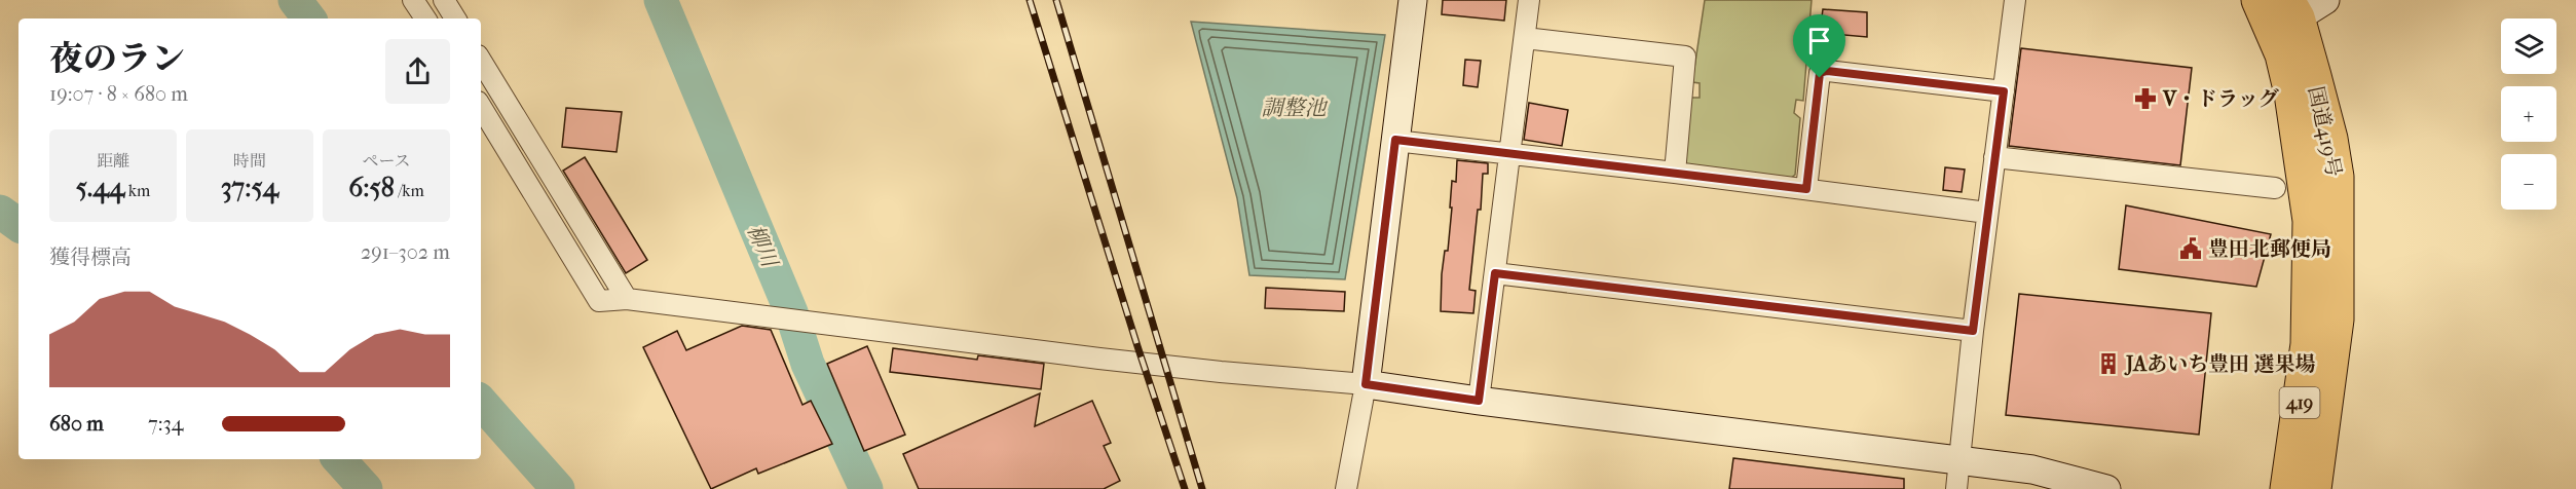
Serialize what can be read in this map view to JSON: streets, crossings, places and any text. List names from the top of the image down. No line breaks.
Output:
{"streets":{"highway":["国道419号","419"]},"water":["調整池","柳川"],"places":{"pharmacy":["V・ドラッグ"],"public building":["豊田北郵便局"],"building":["JAあいち豊田 選果場"]},"page":{"map_buttons":["+","−"],"heading":["夜のラン","19:07 · 8 × 680 m"],"stats":[["距離","5.44 km"],["時間","37:54"],["ペース","6:58 /km"]],"chart":["獲得標高","291–302 m"],"list":[{"name":"680 m","note":"7:34"}]}}
